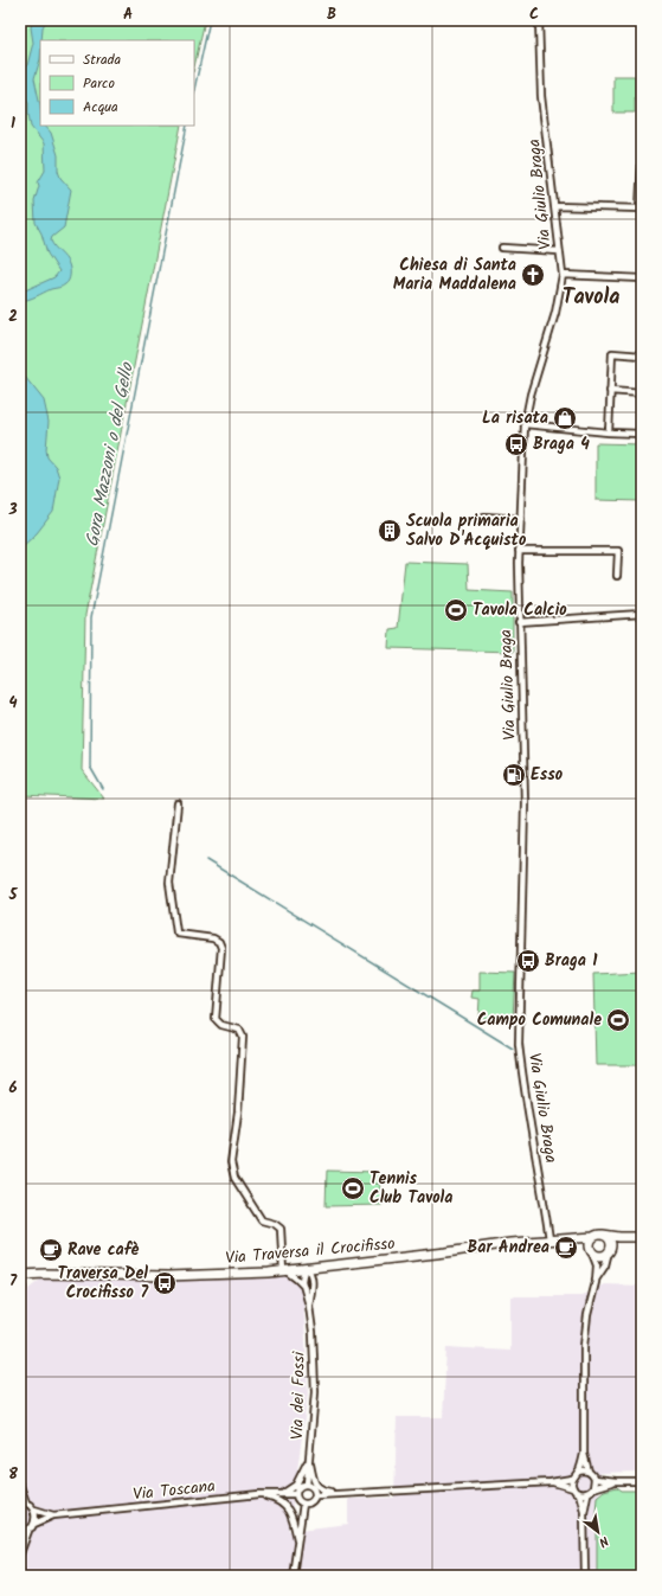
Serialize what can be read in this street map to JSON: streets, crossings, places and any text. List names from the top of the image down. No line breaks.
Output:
{"streets":{"street":["Via Giulio Braga","Via Traversa il Crocifisso","Via dei Fossi","Via Toscana"]},"crossings":[["Via Giulio Braga","Via Traversa il Crocifisso"],["Via Traversa il Crocifisso","Via dei Fossi"],["Via dei Fossi","Via Toscana"]],"districts":["Tavola"],"water":["Gora Mazzoni o del Gello"],"places":{"church":["Chiesa di Santa Maria Maddalena"],"shop":["La risata"],"bus stop":["Braga 4","Braga 1","Traversa Del Crocifisso 7"],"building":["Scuola primaria Salvo D'Acquisto"],"sports":["Tavola Calcio","Campo Comunale","Tennis Club Tavola"],"fuel station":["Esso"],"cafe":["Bar Andrea","Rave cafè"]},"legend":["Strada","Parco","Acqua"],"north":"bottom right","grid":{"columns":["A","B","C"],"rows":["1","2","3","4","5","6","7","8"]}}
